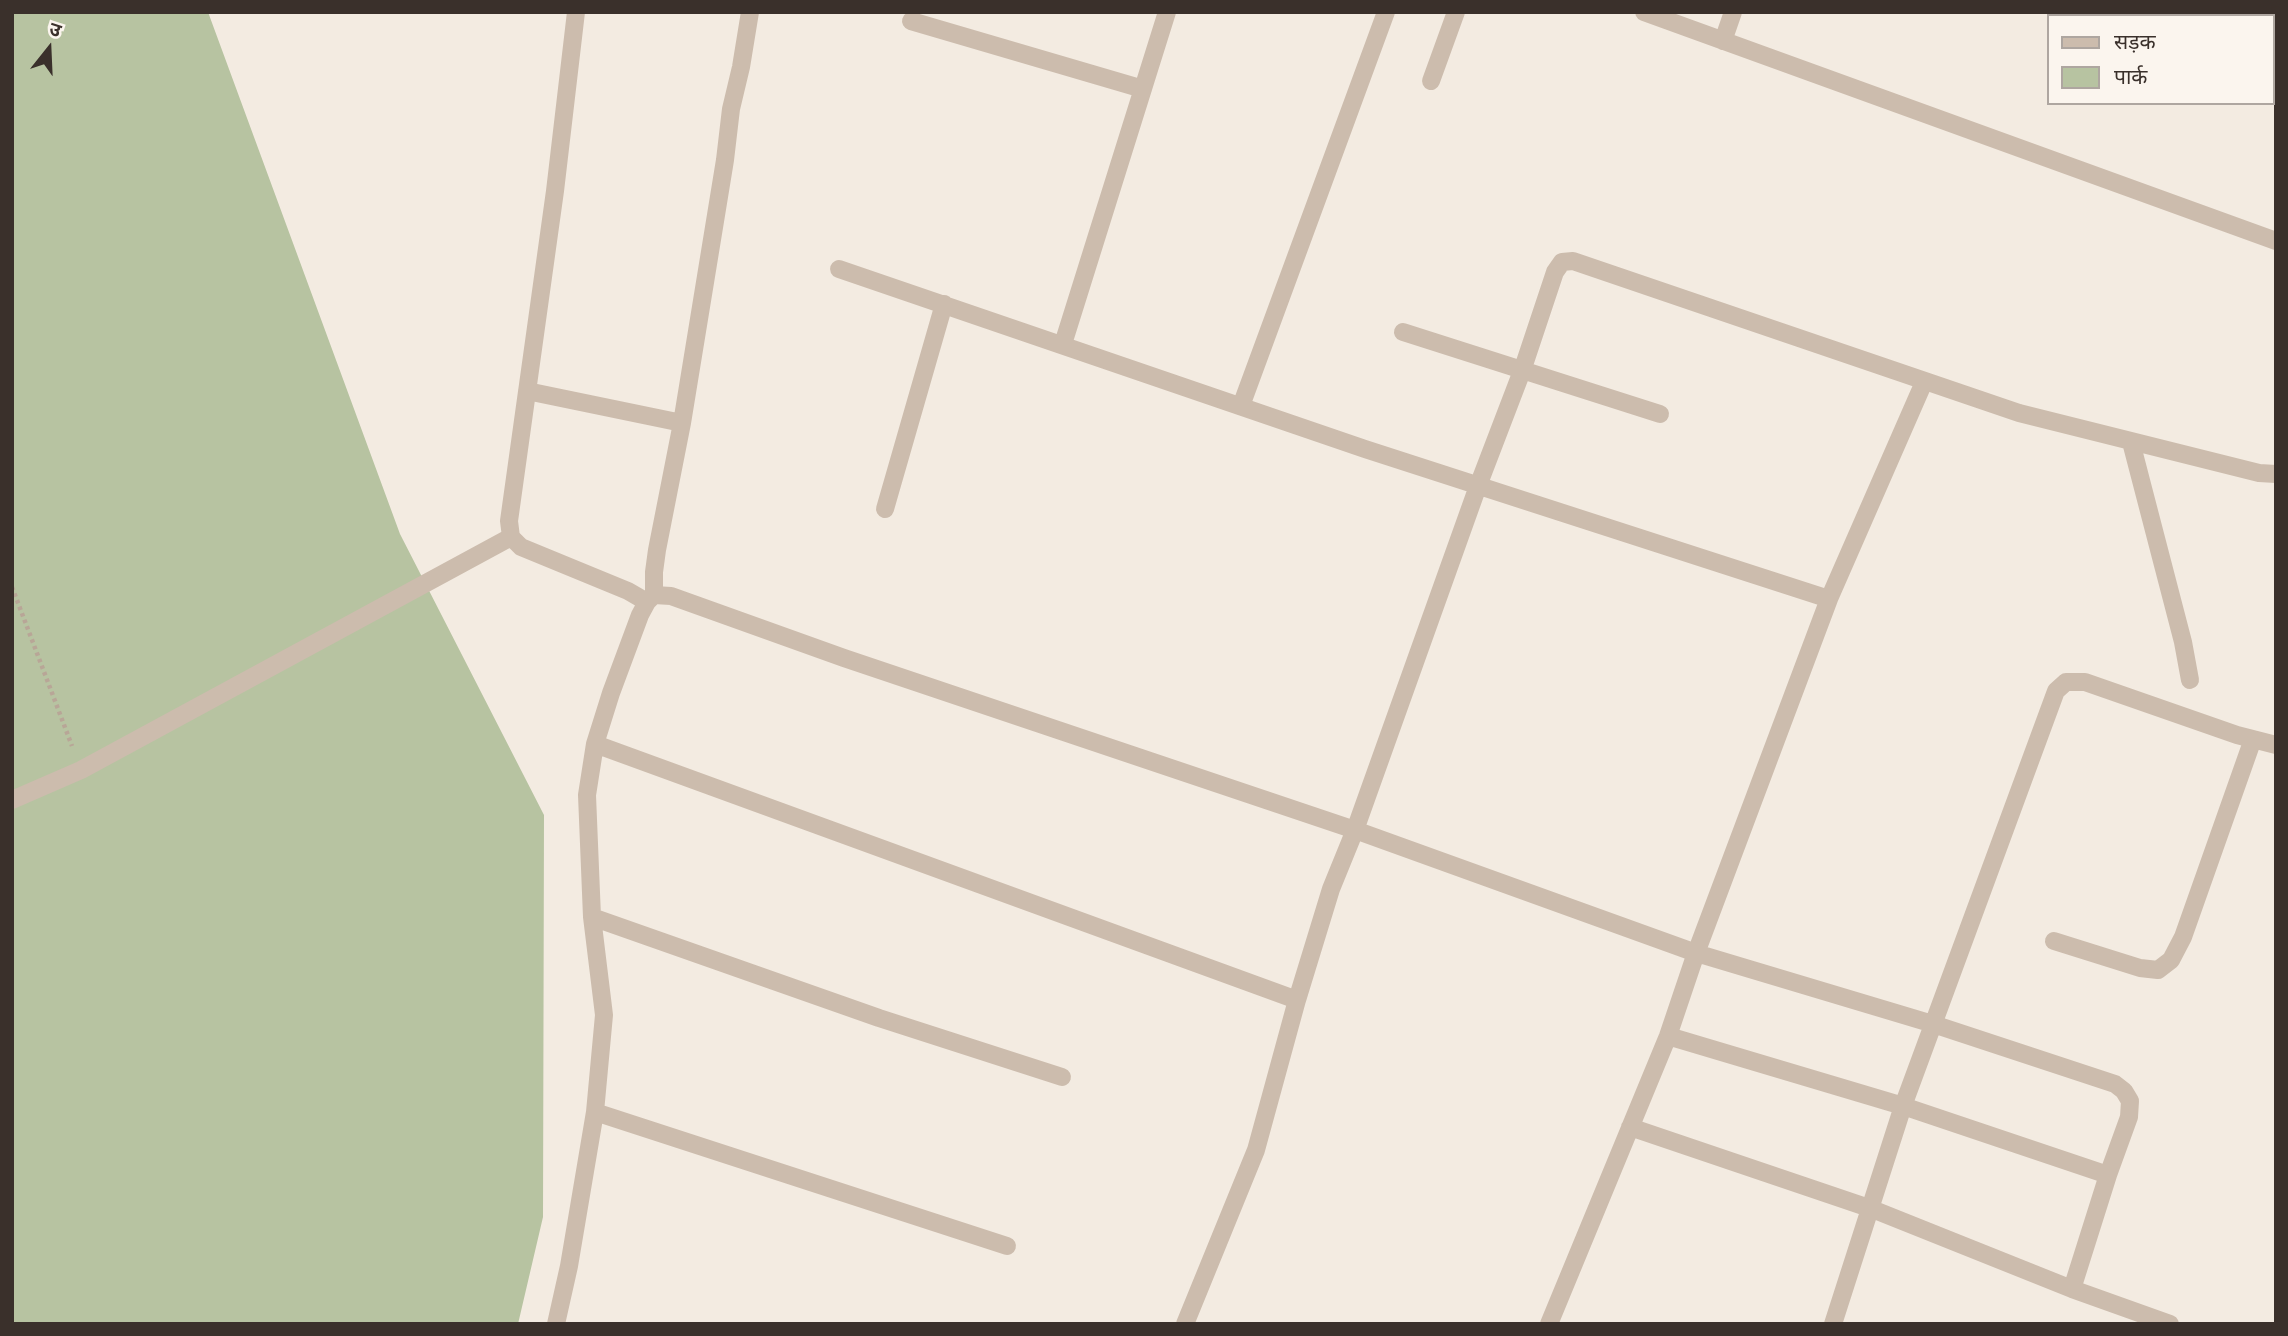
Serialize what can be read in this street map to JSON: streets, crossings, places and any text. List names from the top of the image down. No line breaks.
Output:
{"legend":["सड़क","पार्क"],"north":"top"}
